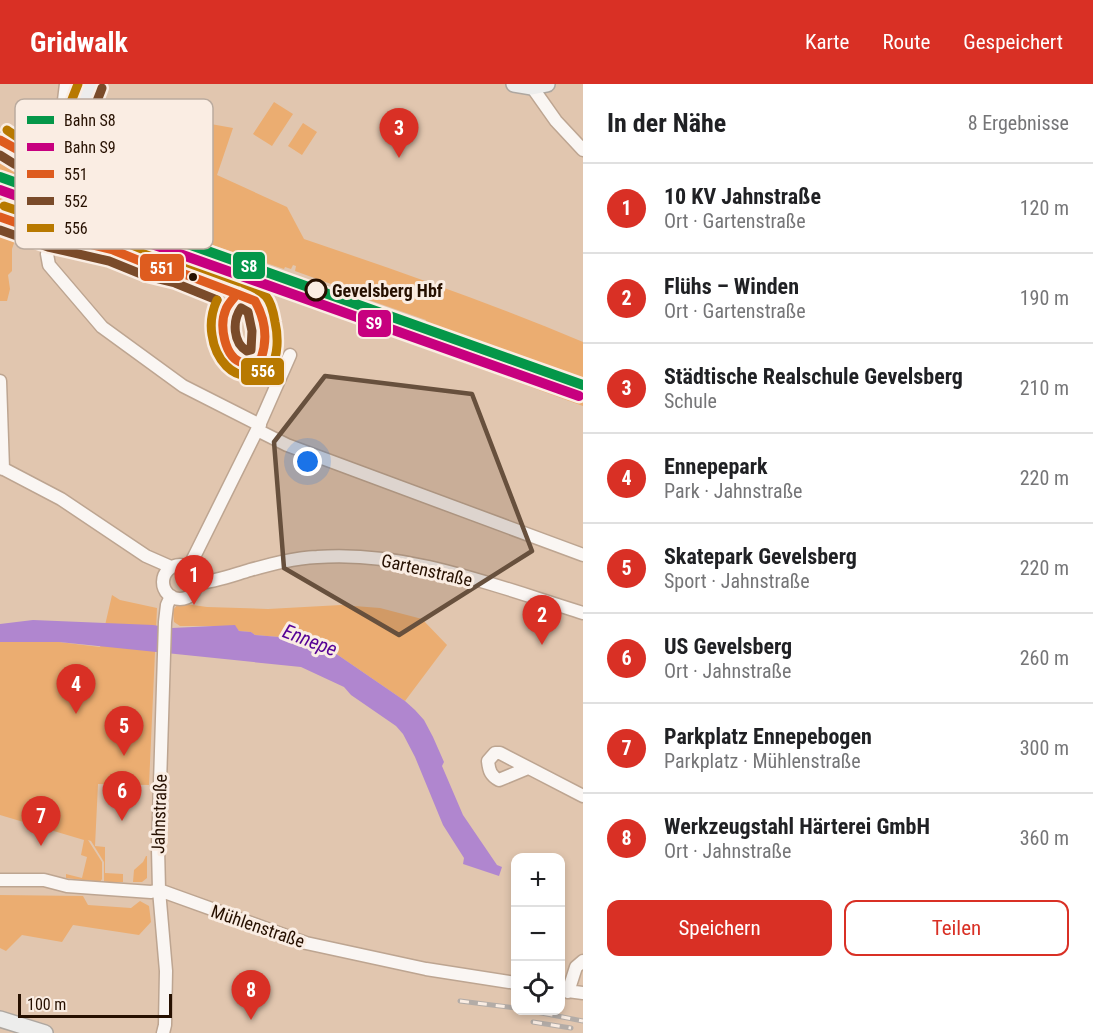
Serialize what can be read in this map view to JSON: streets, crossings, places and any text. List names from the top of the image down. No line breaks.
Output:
{"streets":{"street":["Gartenstraße","Jahnstraße","Mühlenstraße"]},"crossings":[["Gartenstraße","Jahnstraße"],["Jahnstraße","Mühlenstraße"]],"water":["Ennepe"],"places":["Gevelsberg Hbf"],"lines":["transit line 556","transit line 552","transit line 551","rail line S8","rail line S9"],"legend":["Bahn S8","Bahn S9","551","552","556"],"scale_bar":"100 m","page":{"header":"Gridwalk","nav":["Karte","Route","Gespeichert"],"heading":["In der Nähe","8 Ergebnisse"],"pins":["3","1","2","4","5","6","7","8"],"list":[{"mark":"1","name":"10 KV Jahnstraße","note":"Ort · Gartenstraße","value":"120 m"},{"mark":"2","name":"Flühs – Winden","note":"Ort · Gartenstraße","value":"190 m"},{"mark":"3","name":"Städtische Realschule Gevelsberg","note":"Schule","value":"210 m"},{"mark":"4","name":"Ennepepark","note":"Park · Jahnstraße","value":"220 m"},{"mark":"5","name":"Skatepark Gevelsberg","note":"Sport · Jahnstraße","value":"220 m"},{"mark":"6","name":"US Gevelsberg","note":"Ort · Jahnstraße","value":"260 m"},{"mark":"7","name":"Parkplatz Ennepebogen","note":"Parkplatz · Mühlenstraße","value":"300 m"},{"mark":"8","name":"Werkzeugstahl Härterei GmbH","note":"Ort · Jahnstraße","value":"360 m"}],"map_buttons":["+","−"],"buttons":["Speichern","Teilen"],"scale":"100 m"}}
